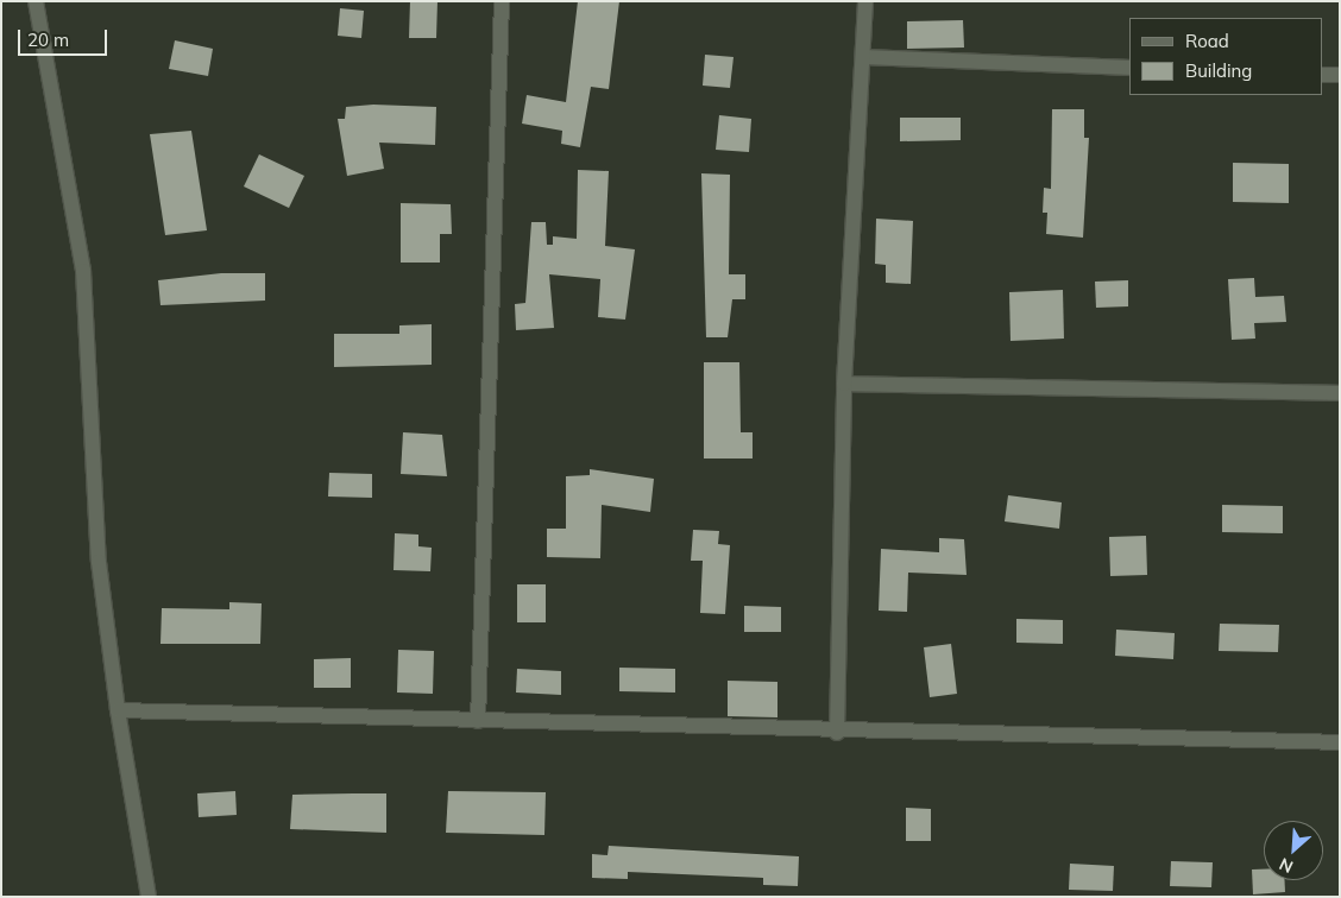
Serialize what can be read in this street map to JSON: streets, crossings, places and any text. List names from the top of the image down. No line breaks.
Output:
{"legend":["Road","Building"],"scale_bar":"20 m","north":"bottom left"}
